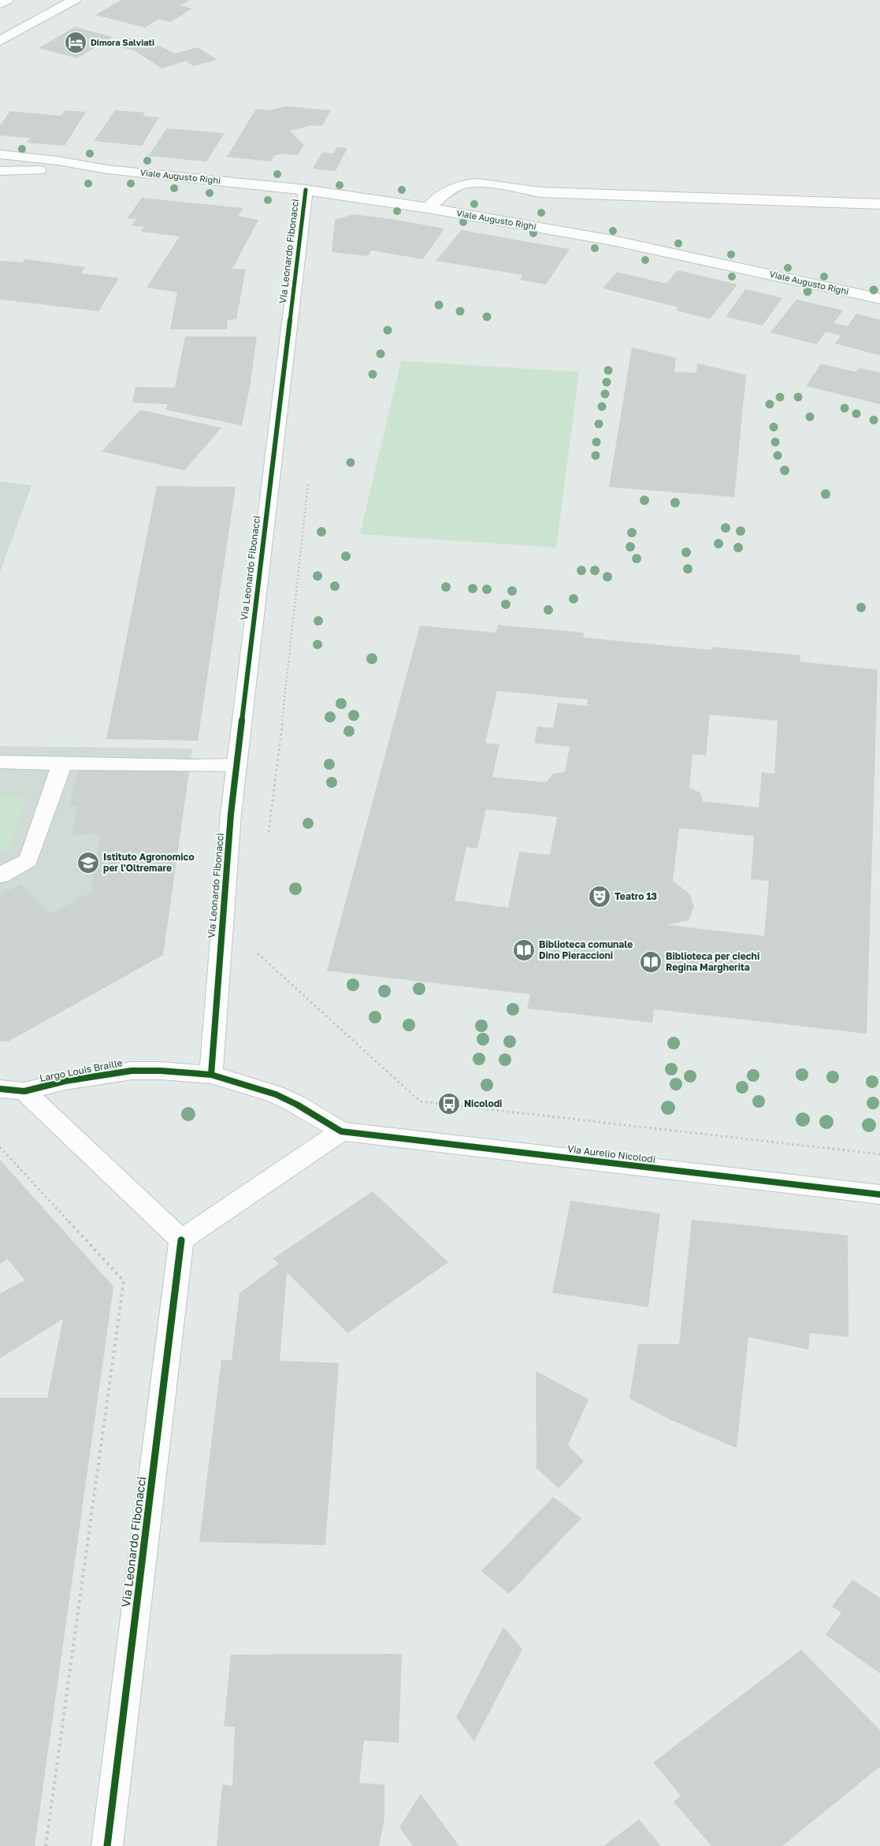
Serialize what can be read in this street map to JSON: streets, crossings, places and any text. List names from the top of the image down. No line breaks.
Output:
{"streets":{"street":["Viale Augusto Righi","Via Leonardo Fibonacci","Largo Louis Braille","Via Aurelio Nicolodi"]},"crossings":[["Viale Augusto Righi","Via Leonardo Fibonacci"],["Via Leonardo Fibonacci","Largo Louis Braille"],["Largo Louis Braille","Via Aurelio Nicolodi"]],"places":{"hotel":["Dimora Salviati"],"school or university":["Istituto Agronomico per l'Oltremare"],"theatre":["Teatro 13"],"library":["Biblioteca comunale Dino Pieraccioni","Biblioteca per ciechi Regina Margherita"],"bus stop":["Nicolodi"]}}
